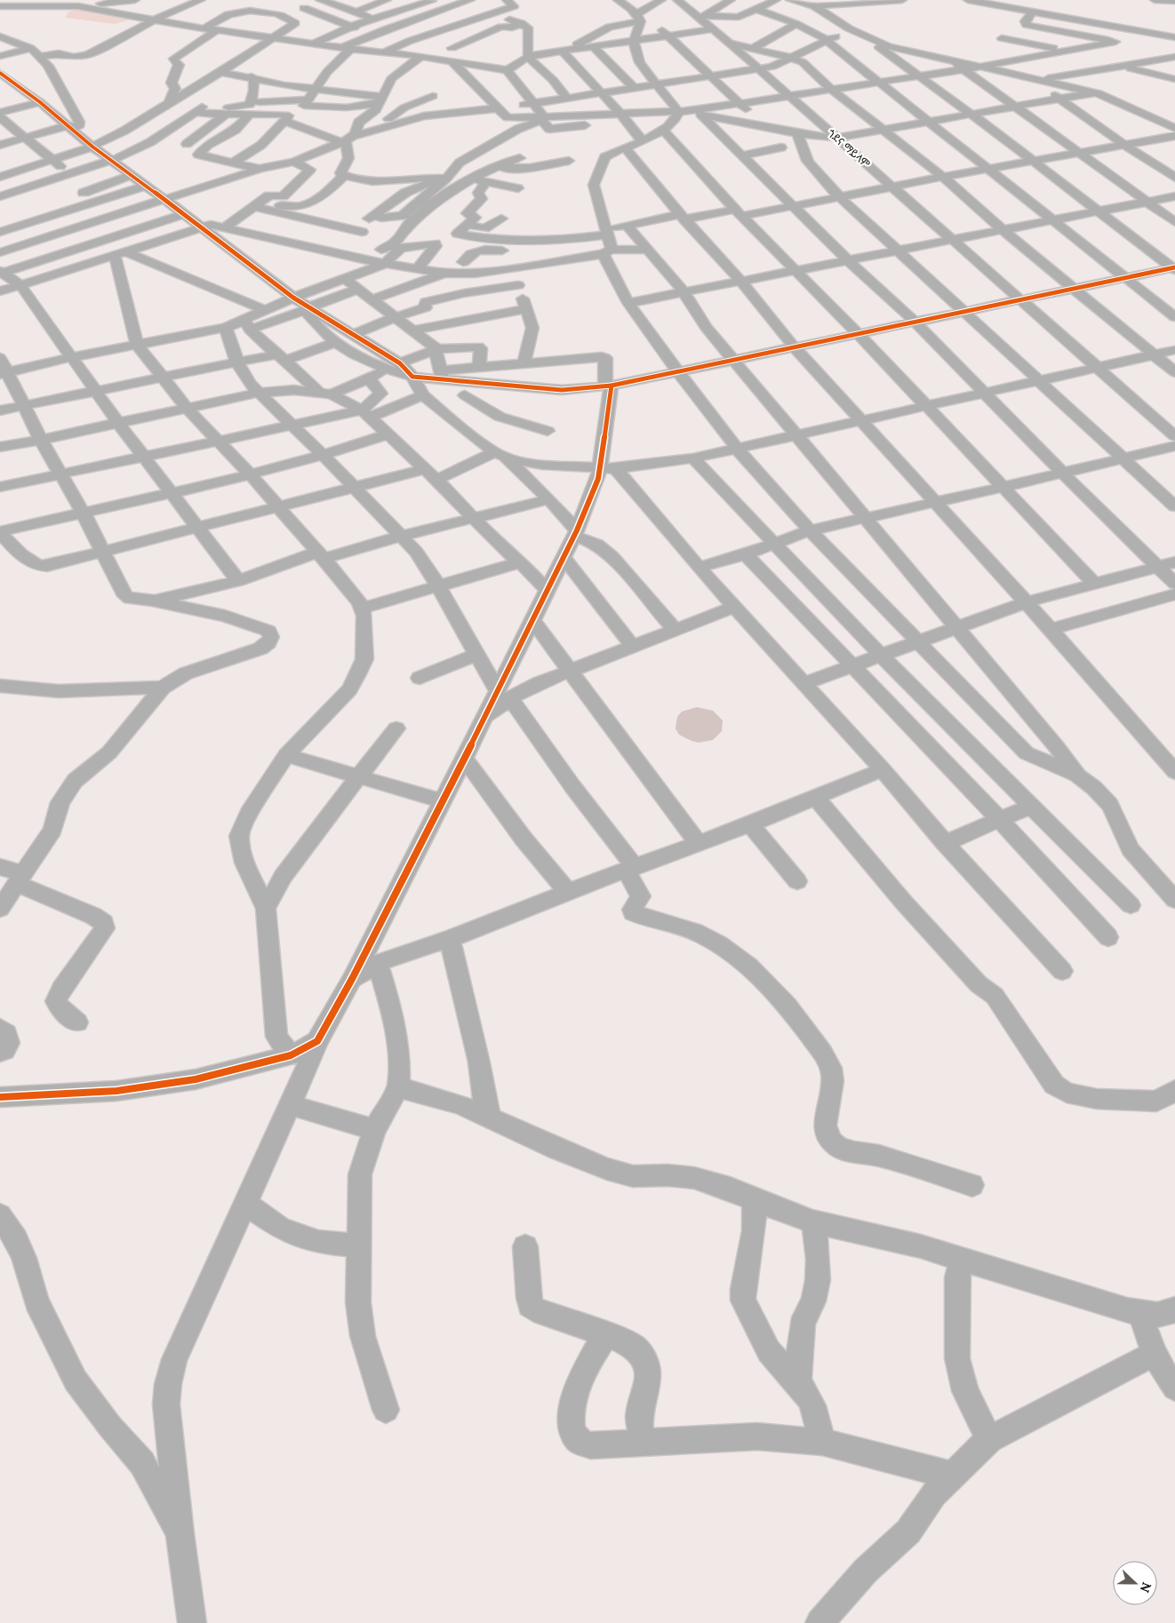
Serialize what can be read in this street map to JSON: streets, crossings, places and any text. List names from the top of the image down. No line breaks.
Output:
{"streets":{"street":["ጎደና ማይላም"]},"north":"right"}
